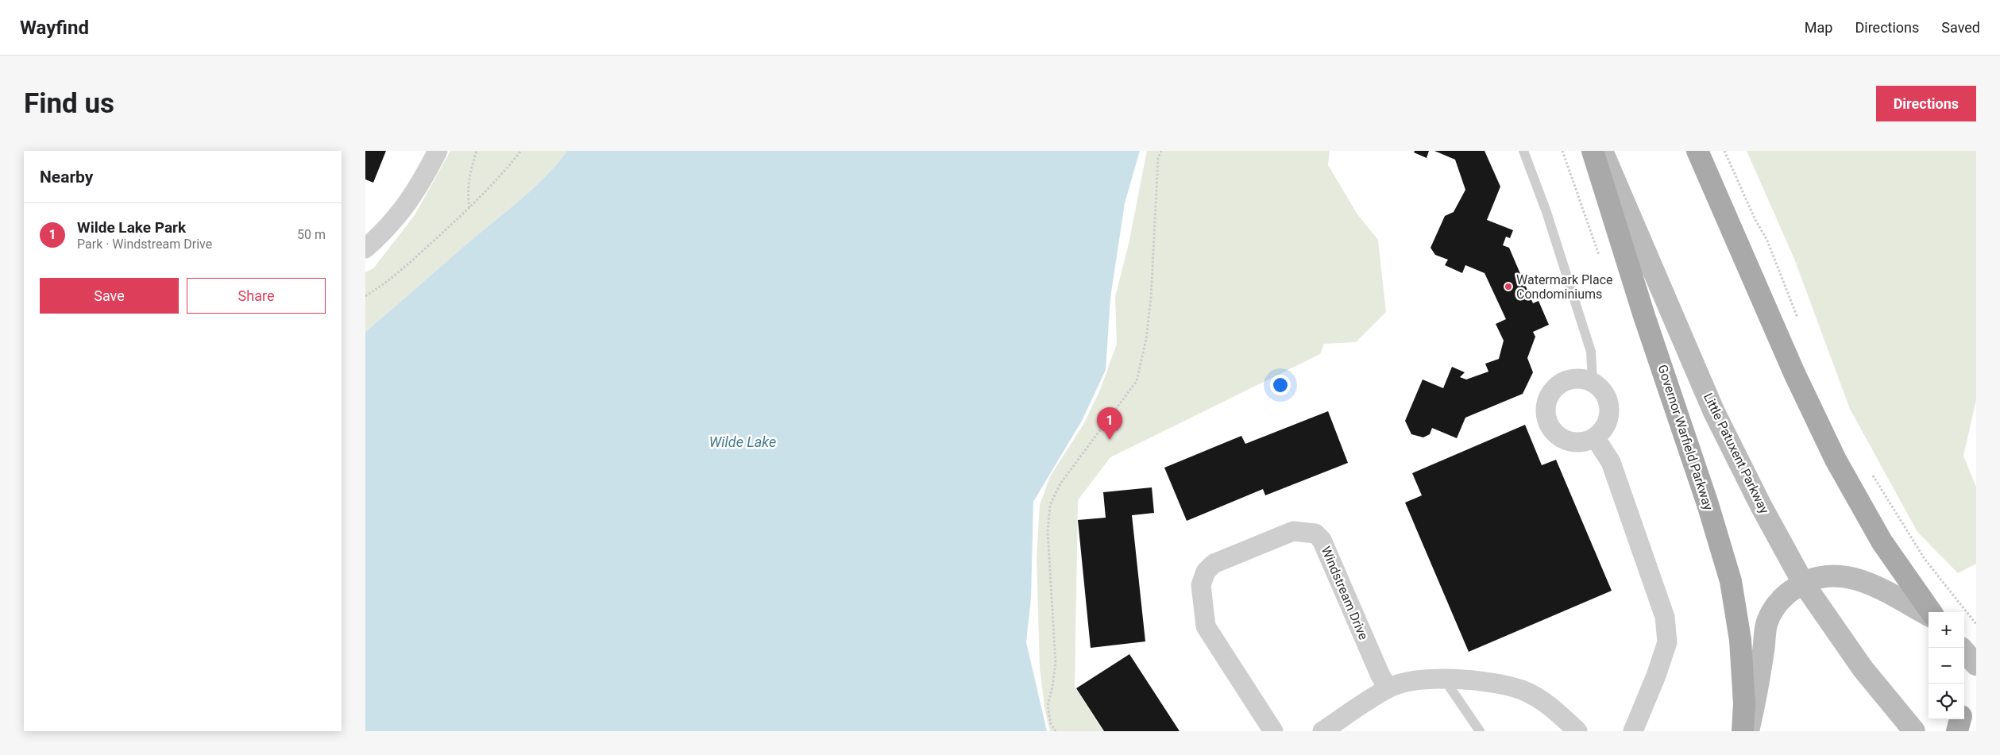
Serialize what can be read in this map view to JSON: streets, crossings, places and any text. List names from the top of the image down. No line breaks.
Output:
{"streets":{"main road":["Governor Warfield Parkway","Little Patuxent Parkway"],"street":["Windstream Drive"]},"water":["Wilde Lake"],"places":["Watermark Place Condominiums"],"page":{"header":"Wayfind","nav":["Map","Directions","Saved"],"buttons":["Directions",["Save","Share"]],"title":"Find us","heading":"Nearby","list":[{"mark":"1","name":"Wilde Lake Park","note":"Park · Windstream Drive","value":"50 m"}],"pins":"1","map_buttons":["+","−"]}}
